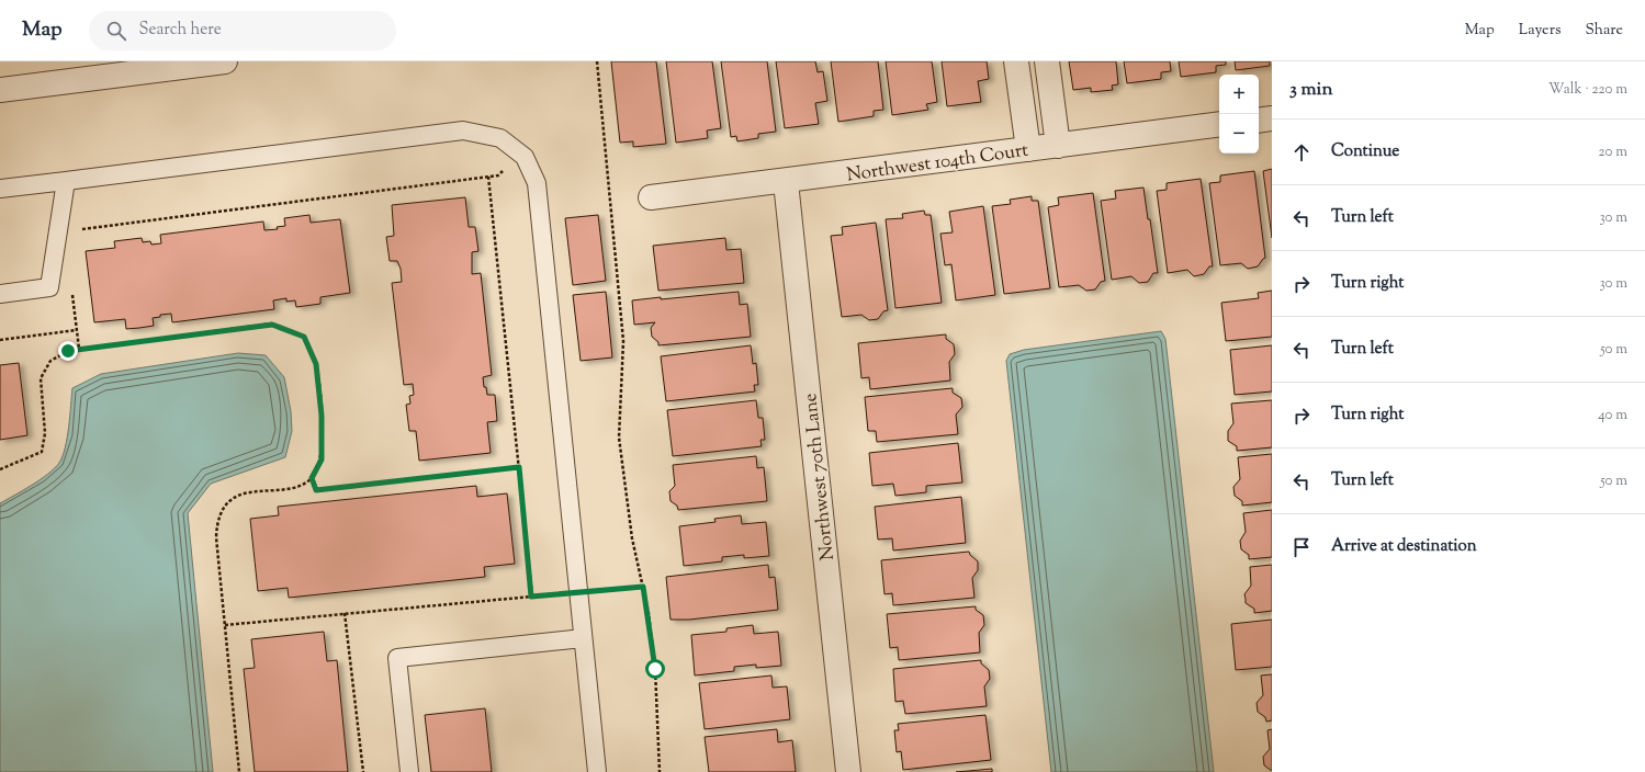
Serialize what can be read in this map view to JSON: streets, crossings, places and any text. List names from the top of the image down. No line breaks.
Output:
{"streets":{"street":["Northwest 104th Court","Northwest 70th Lane"]},"crossings":[["Northwest 104th Court","Northwest 70th Lane"]],"page":{"header":"Map","search":"Search here","nav":["Map","Layers","Share"],"heading":["3 min","Walk · 220 m"],"map_buttons":["+","−"],"list":[["Continue","20 m"],["Turn left","30 m"],["Turn right","30 m"],["Turn left","50 m"],["Turn right","40 m"],["Turn left","50 m"],"Arrive at destination"]}}
